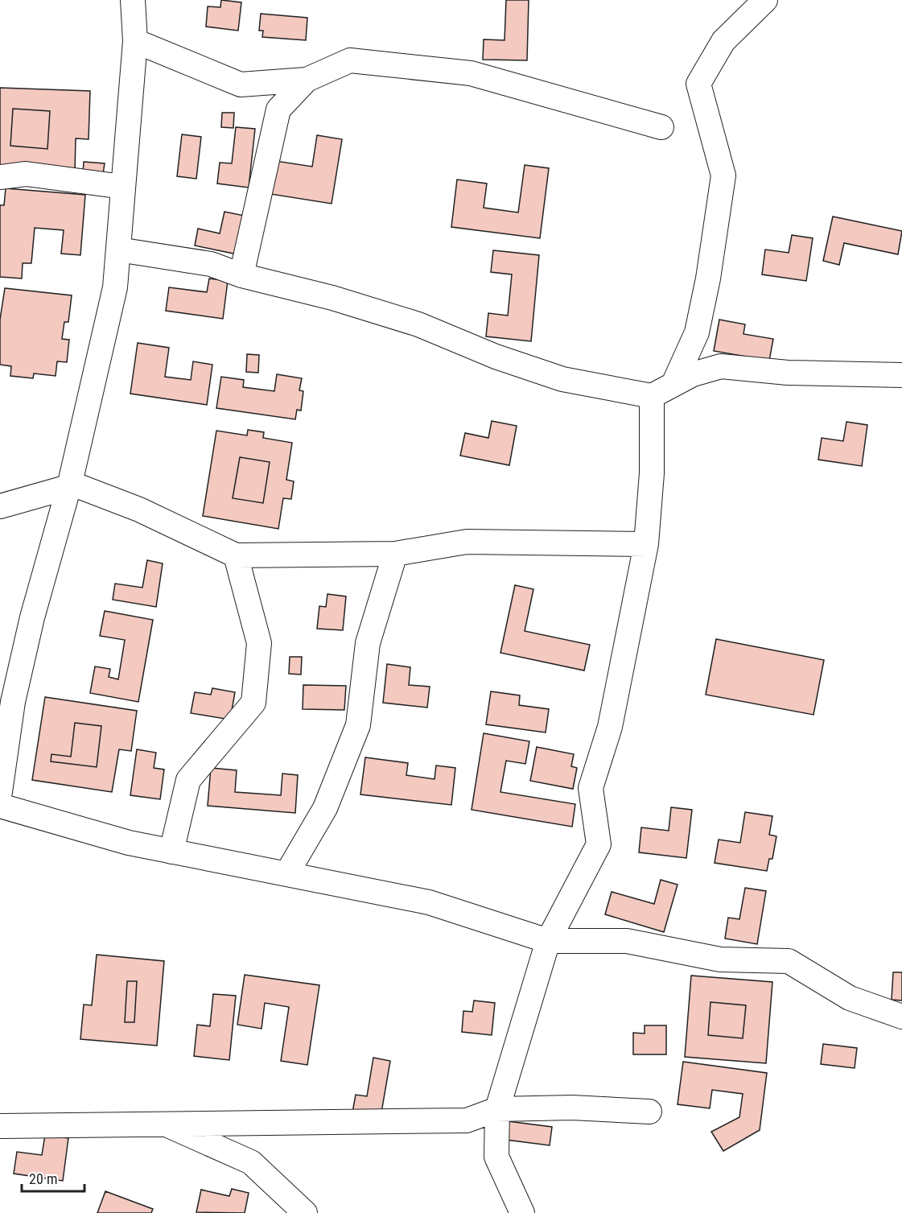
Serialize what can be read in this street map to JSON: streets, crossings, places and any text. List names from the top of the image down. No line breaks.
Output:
{"scale_bar":"20 m"}
